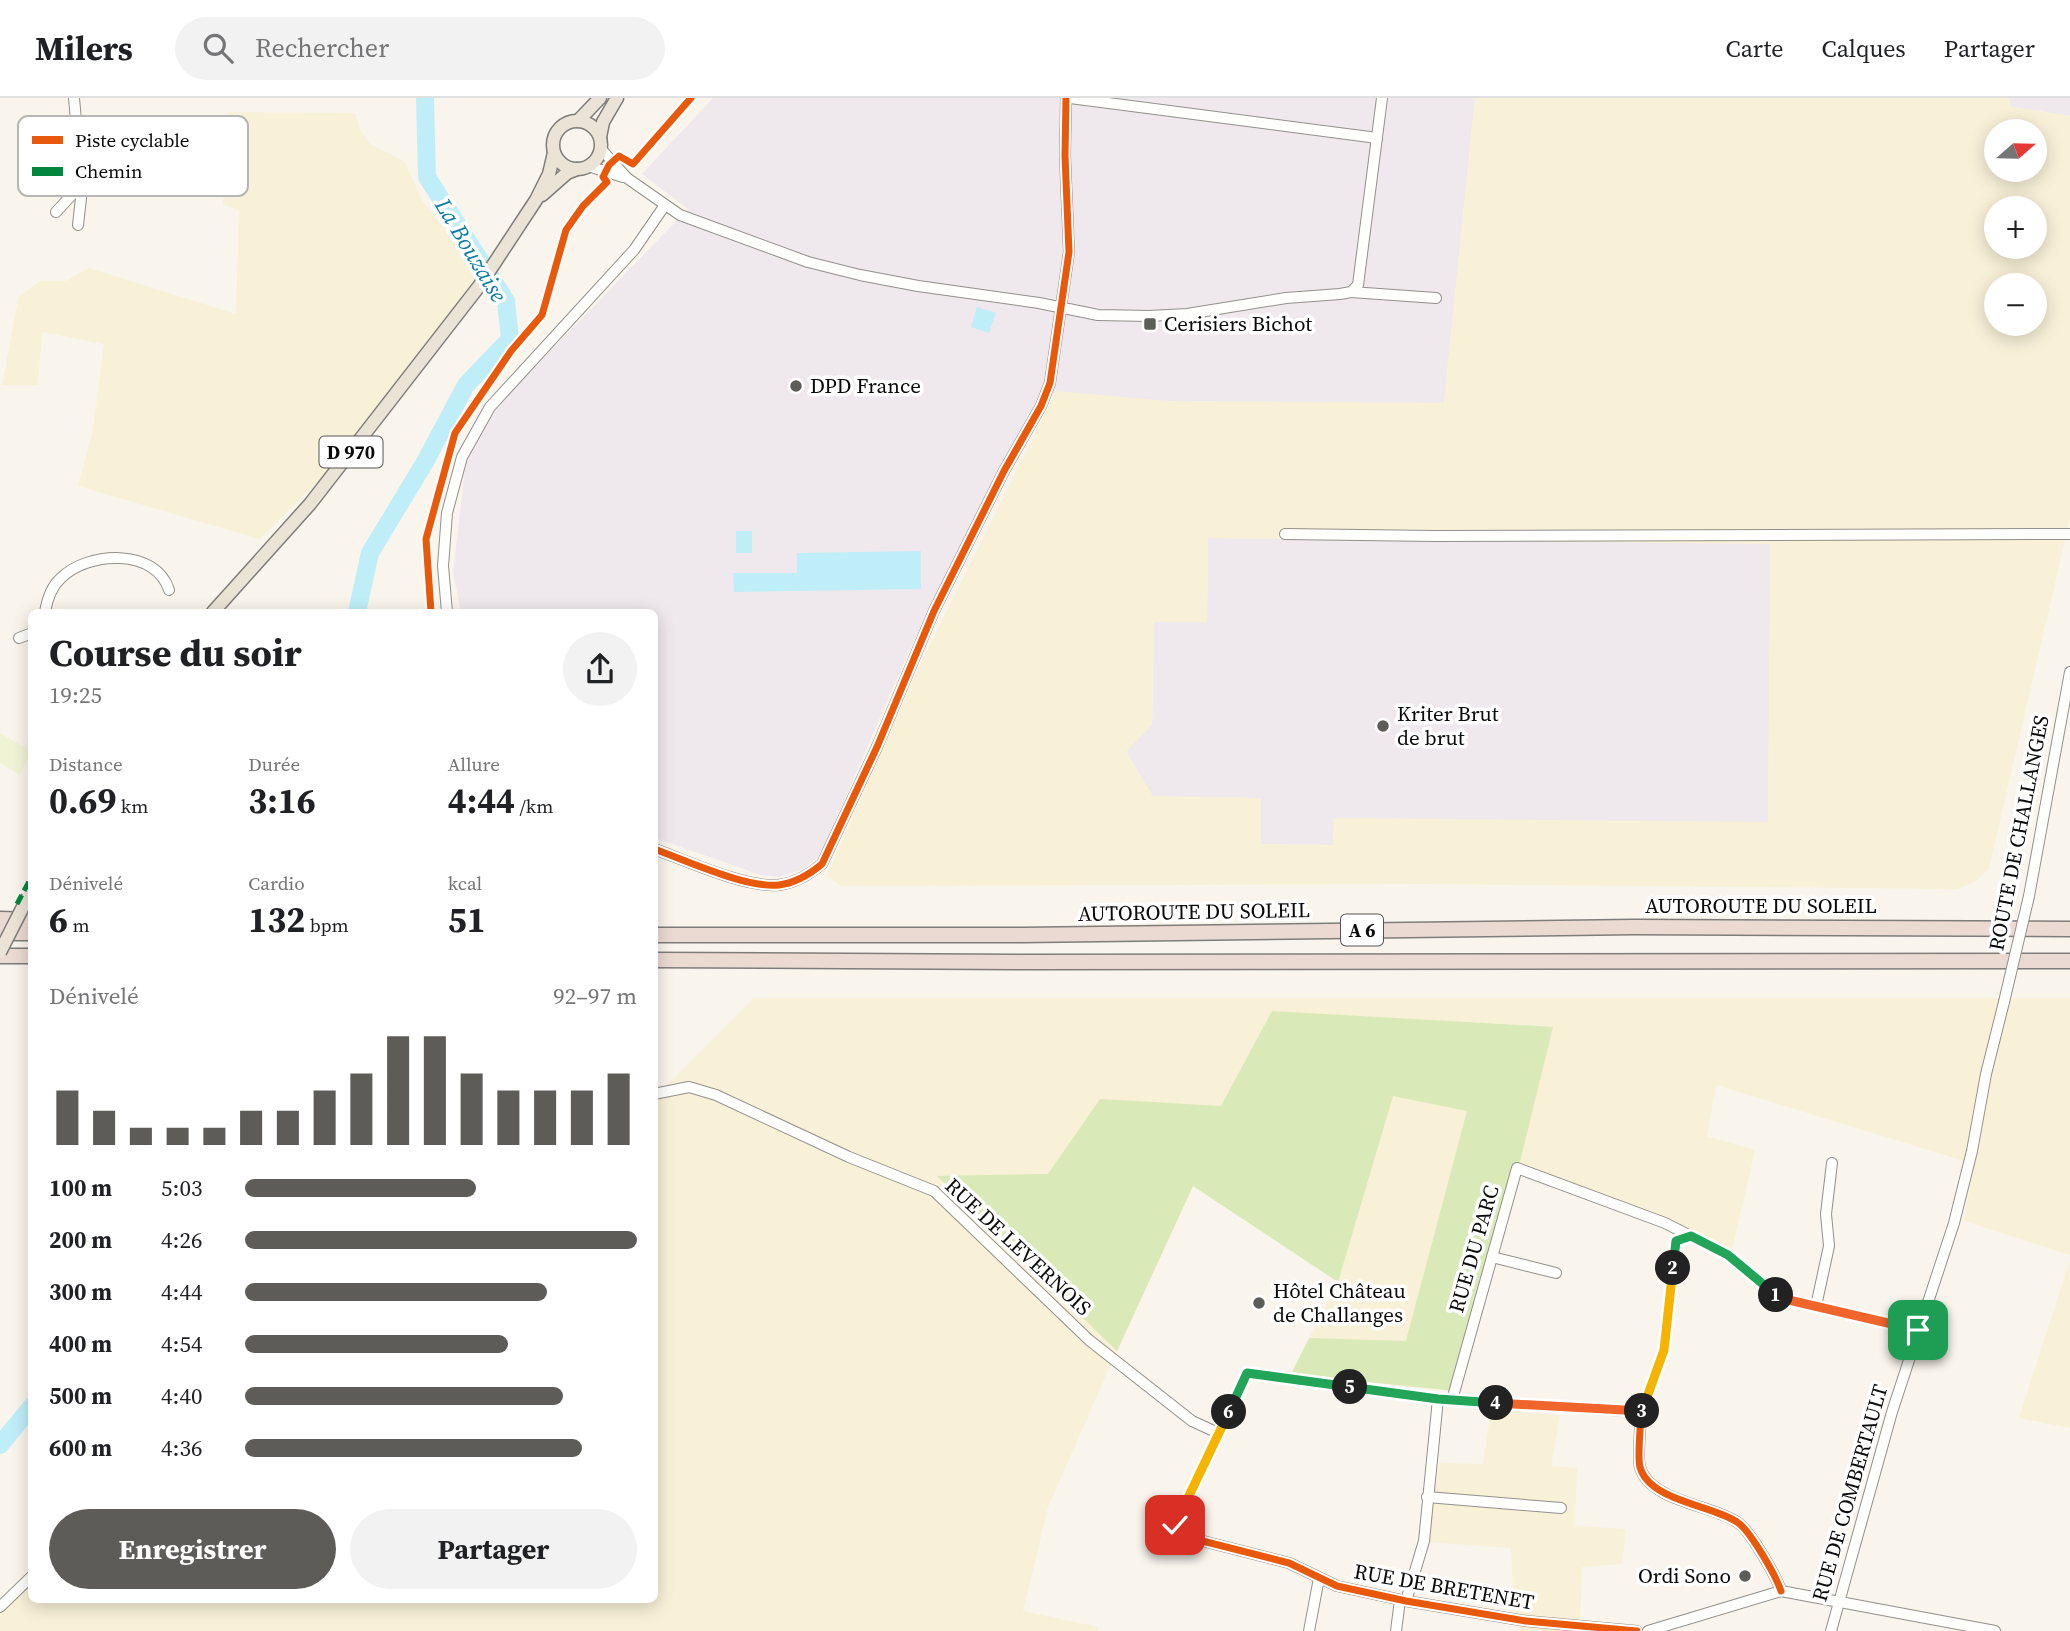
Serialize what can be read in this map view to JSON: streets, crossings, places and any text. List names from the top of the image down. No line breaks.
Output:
{"streets":{"highway":["AUTOROUTE DU SOLEIL","A 6"],"main road":["D 970"],"street":["ROUTE DE CHALLANGES","RUE DE LEVERNOIS","RUE DU PARC","RUE DE COMBERTAULT","RUE DE BRETENET"]},"crossings":[["ROUTE DE CHALLANGES","RUE DE COMBERTAULT"],["RUE DE LEVERNOIS","RUE DE BRETENET"]],"water":["La Bouzaise"],"places":{"transit":["Cerisiers Bichot"],"other":["DPD France","Kriter Brut de brut","Hôtel Château de Challanges","Ordi Sono"]},"legend":["Piste cyclable","Chemin"],"north":"right","page":{"header":"Milers","search":"Rechercher","nav":["Carte","Calques","Partager"],"map_buttons":["+","−"],"heading":["Course du soir","19:25"],"stats":[["Distance","0.69 km"],["Durée","3:16"],["Allure","4:44 /km"],["Dénivelé","6 m"],["Cardio","132 bpm"],["kcal","51"]],"chart":["Dénivelé","92–97 m"],"list":[{"name":"100 m","note":"5:03"},{"name":"200 m","note":"4:26"},{"name":"300 m","note":"4:44"},{"name":"400 m","note":"4:54"},{"name":"500 m","note":"4:40"},{"name":"600 m","note":"4:36"}],"pins":["2","1","5","4","3","6"],"buttons":["Enregistrer","Partager"]}}
